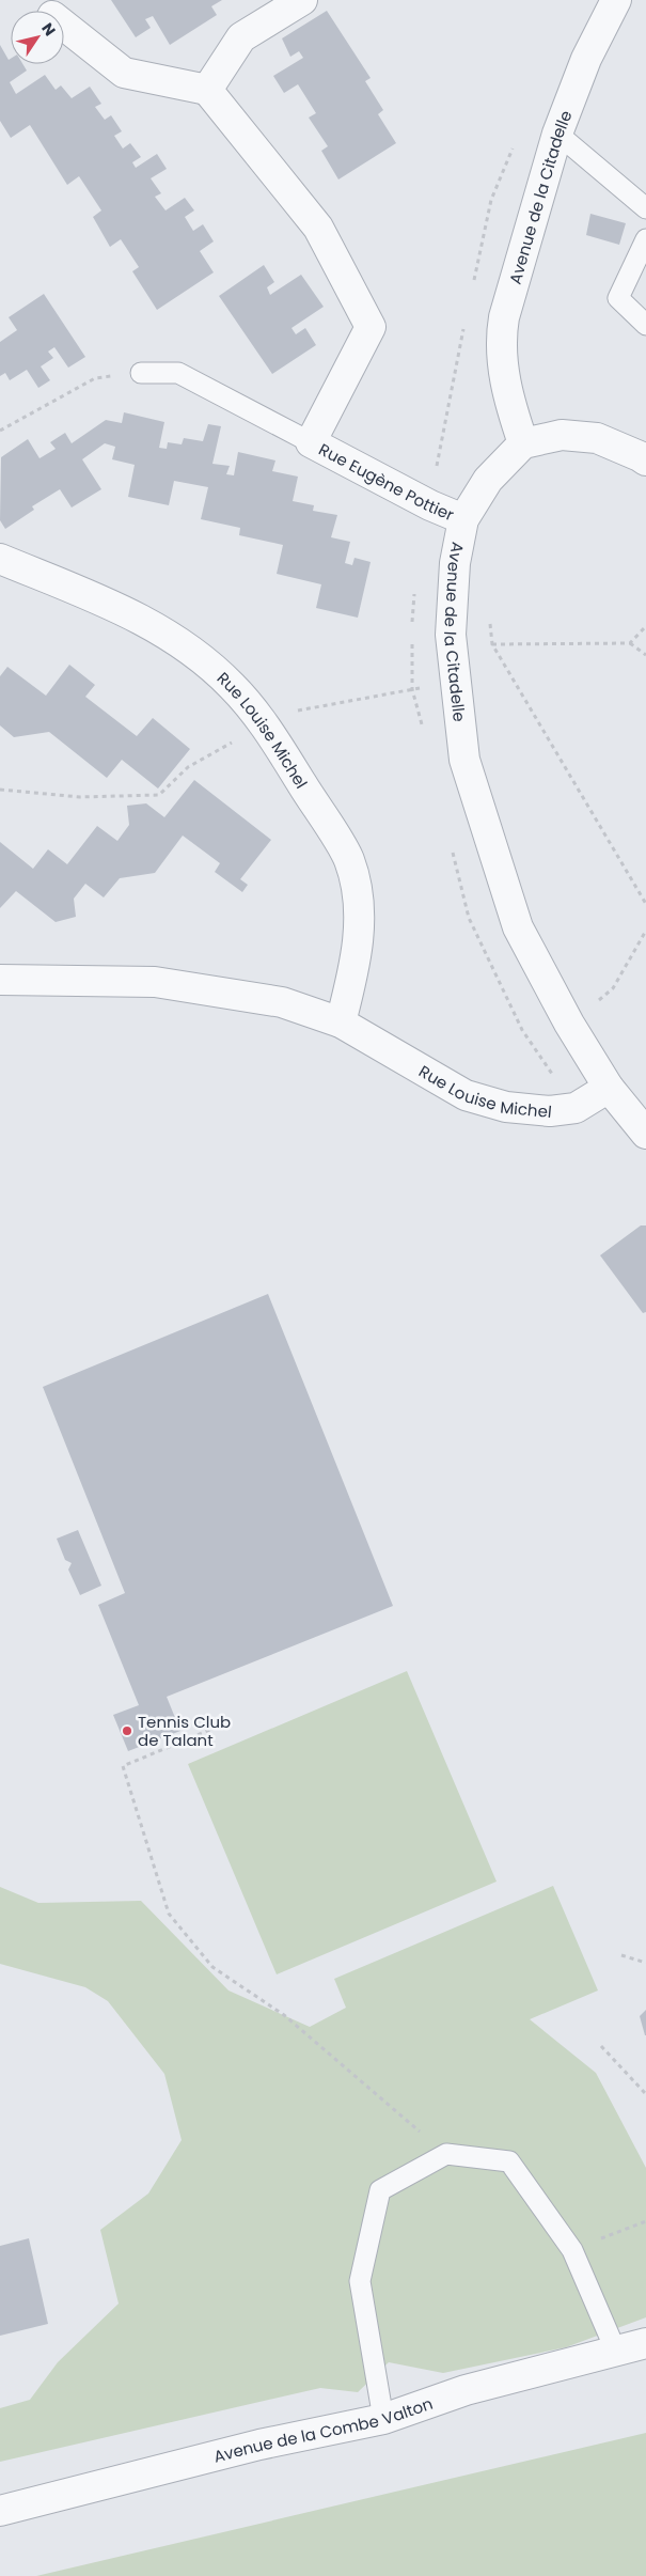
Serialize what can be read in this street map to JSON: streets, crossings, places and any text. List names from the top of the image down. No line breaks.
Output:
{"streets":{"street":["Avenue de la Citadelle","Rue Eugène Pottier","Rue Louise Michel","Avenue de la Combe Valton"]},"crossings":[["Avenue de la Citadelle","Rue Eugène Pottier"],["Avenue de la Citadelle","Rue Louise Michel"]],"places":["Tennis Club de Talant"],"north":"top right"}
